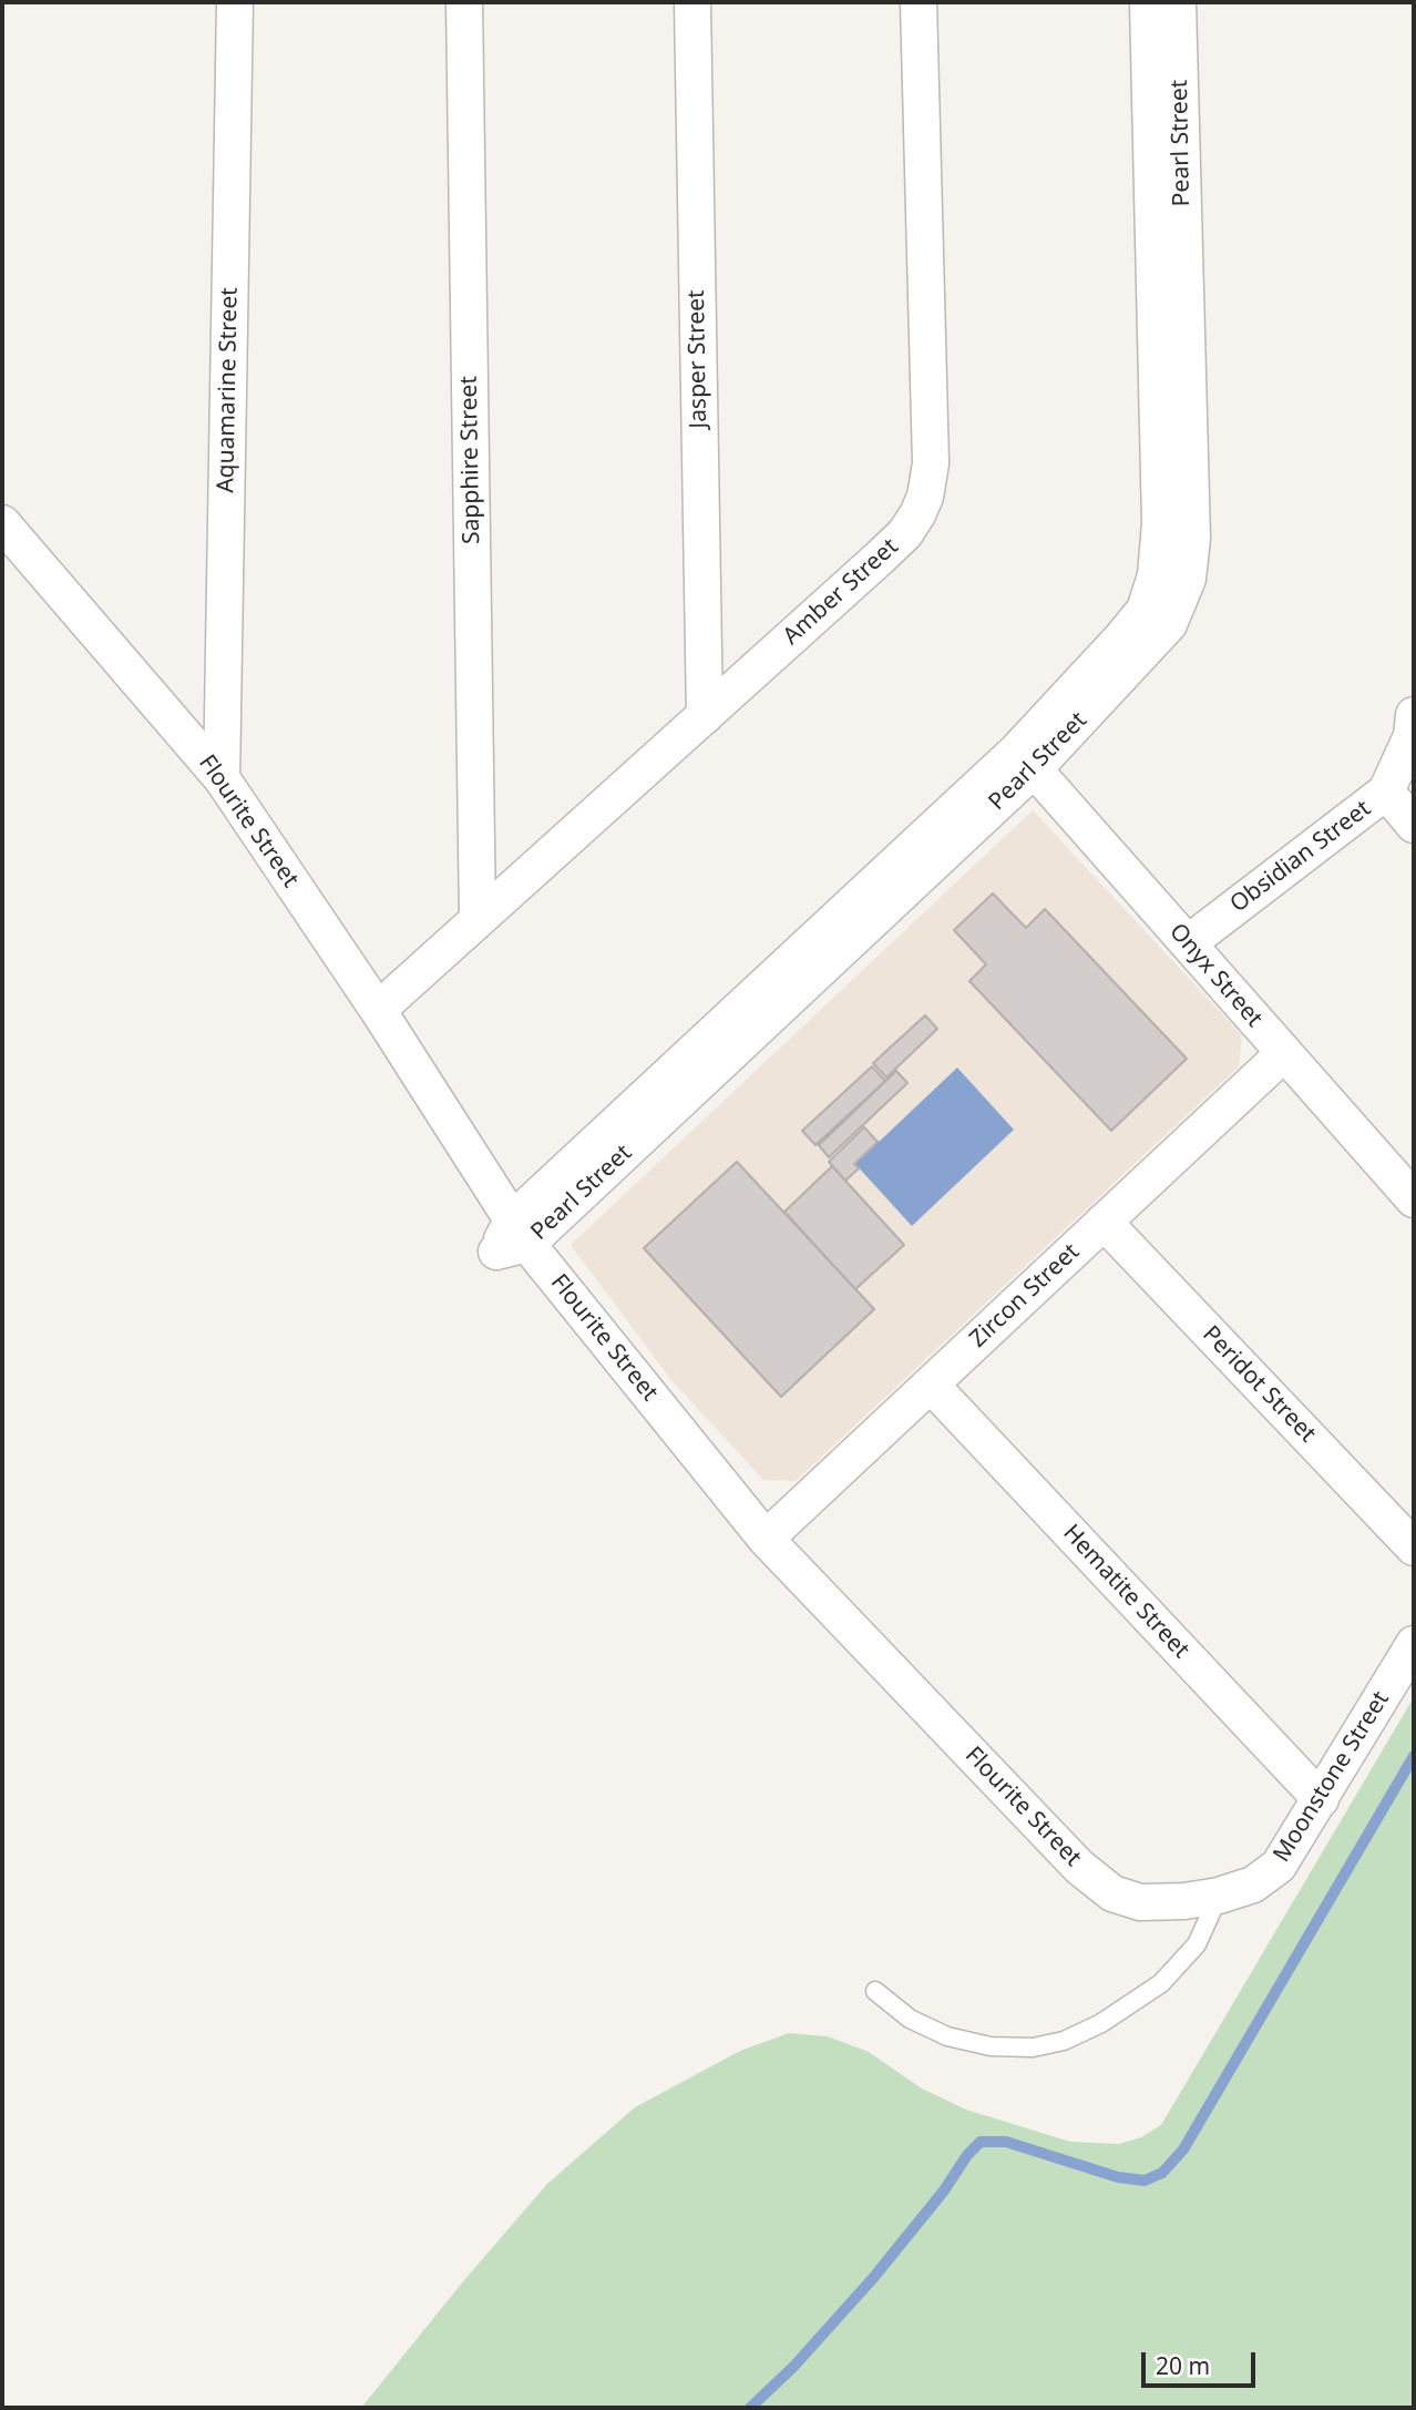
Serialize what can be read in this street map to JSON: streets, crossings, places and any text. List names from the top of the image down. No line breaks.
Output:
{"streets":{"street":["Pearl Street","Jasper Street","Aquamarine Street","Sapphire Street","Amber Street","Flourite Street","Obsidian Street","Onyx Street","Zircon Street","Peridot Street","Hematite Street","Moonstone Street"]},"crossings":[["Pearl Street","Flourite Street"],["Pearl Street","Onyx Street"],["Jasper Street","Amber Street"],["Aquamarine Street","Flourite Street"],["Sapphire Street","Amber Street"],["Amber Street","Flourite Street"],["Flourite Street","Zircon Street"],["Flourite Street","Moonstone Street"],["Obsidian Street","Onyx Street"],["Onyx Street","Zircon Street"],["Zircon Street","Peridot Street"],["Zircon Street","Hematite Street"],["Hematite Street","Moonstone Street"]],"scale_bar":"20 m"}
